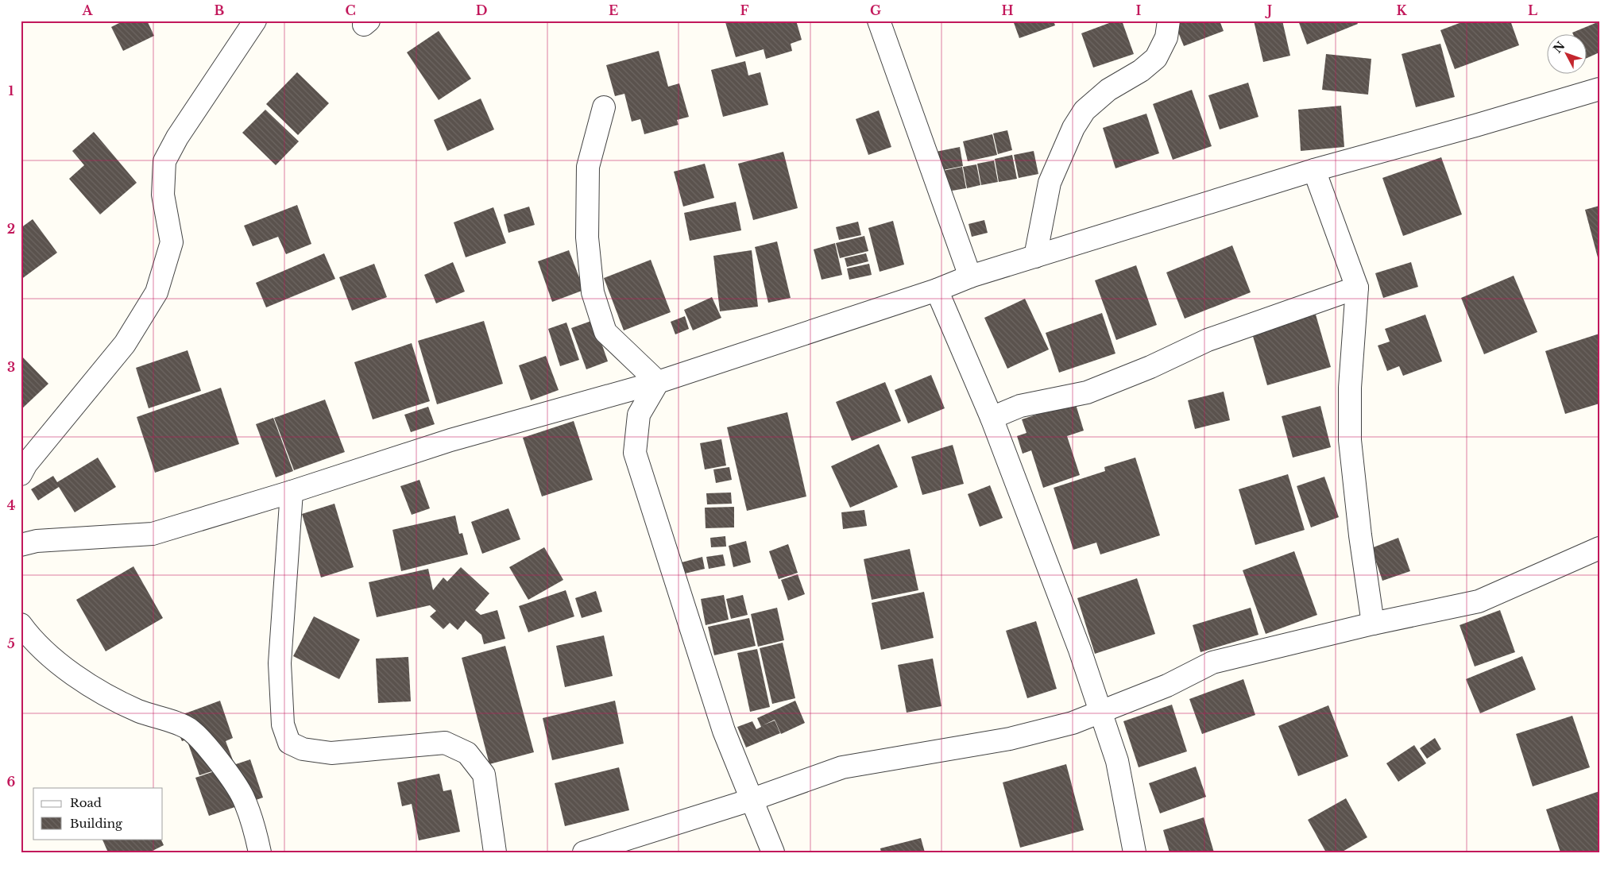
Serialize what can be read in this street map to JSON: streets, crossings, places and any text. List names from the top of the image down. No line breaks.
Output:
{"legend":["Road","Building"],"north":"top left","grid":{"columns":["A","B","C","D","E","F","G","H","I","J","K","L"],"rows":["1","2","3","4","5","6"]}}
